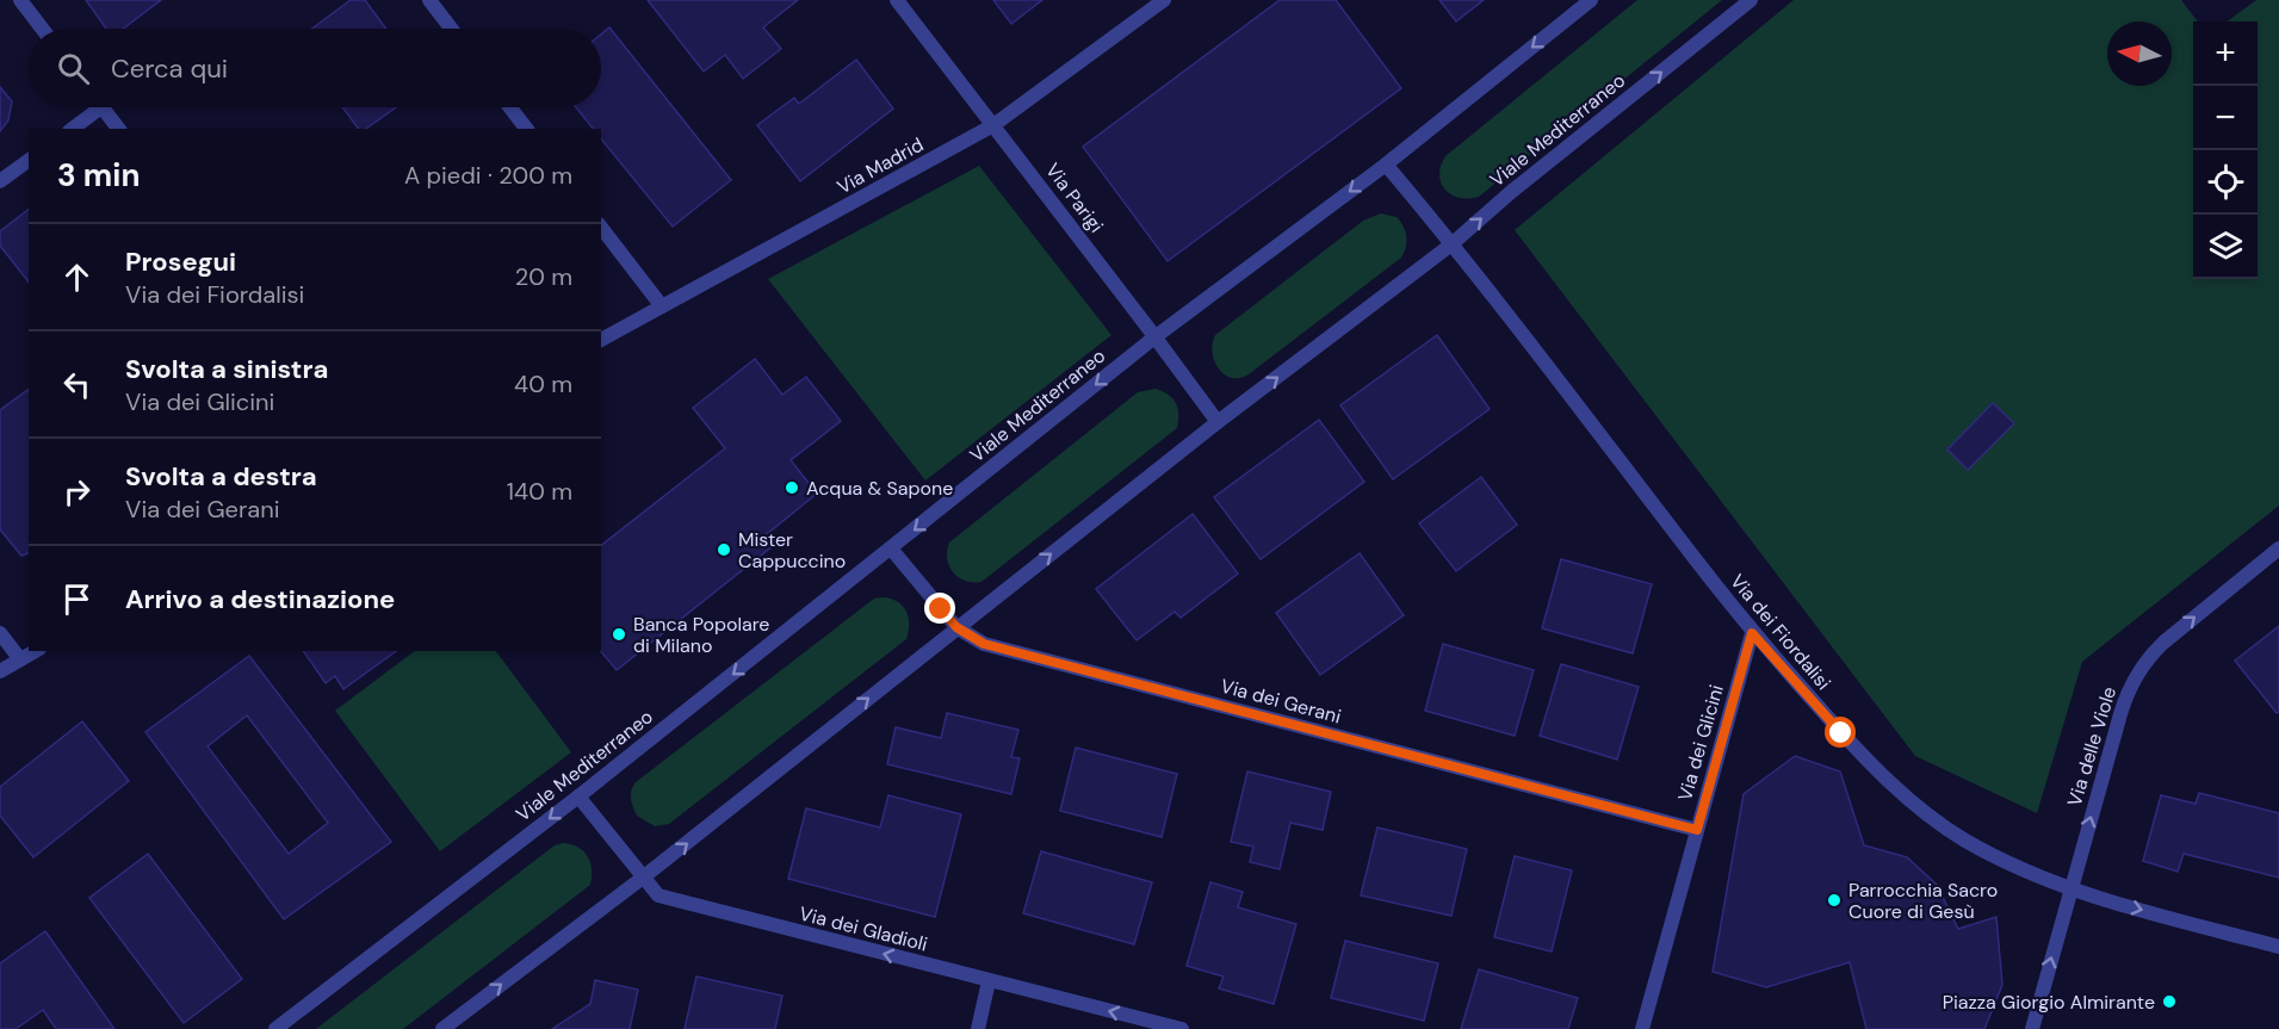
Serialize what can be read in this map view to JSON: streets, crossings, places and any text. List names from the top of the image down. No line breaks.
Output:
{"streets":{"street":["Viale Mediterraneo","Via Madrid","Via Parigi","Via dei Fiordalisi","Via dei Gerani","Via dei Glicini","Via delle Viole","Via dei Gladioli"]},"crossings":[["Viale Mediterraneo","Via Parigi"],["Viale Mediterraneo","Via dei Fiordalisi"],["Viale Mediterraneo","Via dei Gerani"],["Viale Mediterraneo","Via dei Gladioli"],["Via Madrid","Via Parigi"],["Via dei Fiordalisi","Via dei Glicini"],["Via dei Fiordalisi","Via delle Viole"],["Via dei Gerani","Via dei Glicini"]],"one_way":["Via delle Viole","Via dei Gladioli"],"places":["Acqua & Sapone","Mister Cappuccino","Banca Popolare di Milano","Parrocchia Sacro Cuore di Gesù","Piazza Giorgio Almirante"],"north":"left","page":{"map_buttons":["+","−"],"search":"Cerca qui","heading":["3 min","A piedi · 200 m"],"list":[["Prosegui","Via dei Fiordalisi","20 m"],["Svolta a sinistra","Via dei Glicini","40 m"],["Svolta a destra","Via dei Gerani","140 m"],"Arrivo a destinazione"]}}
